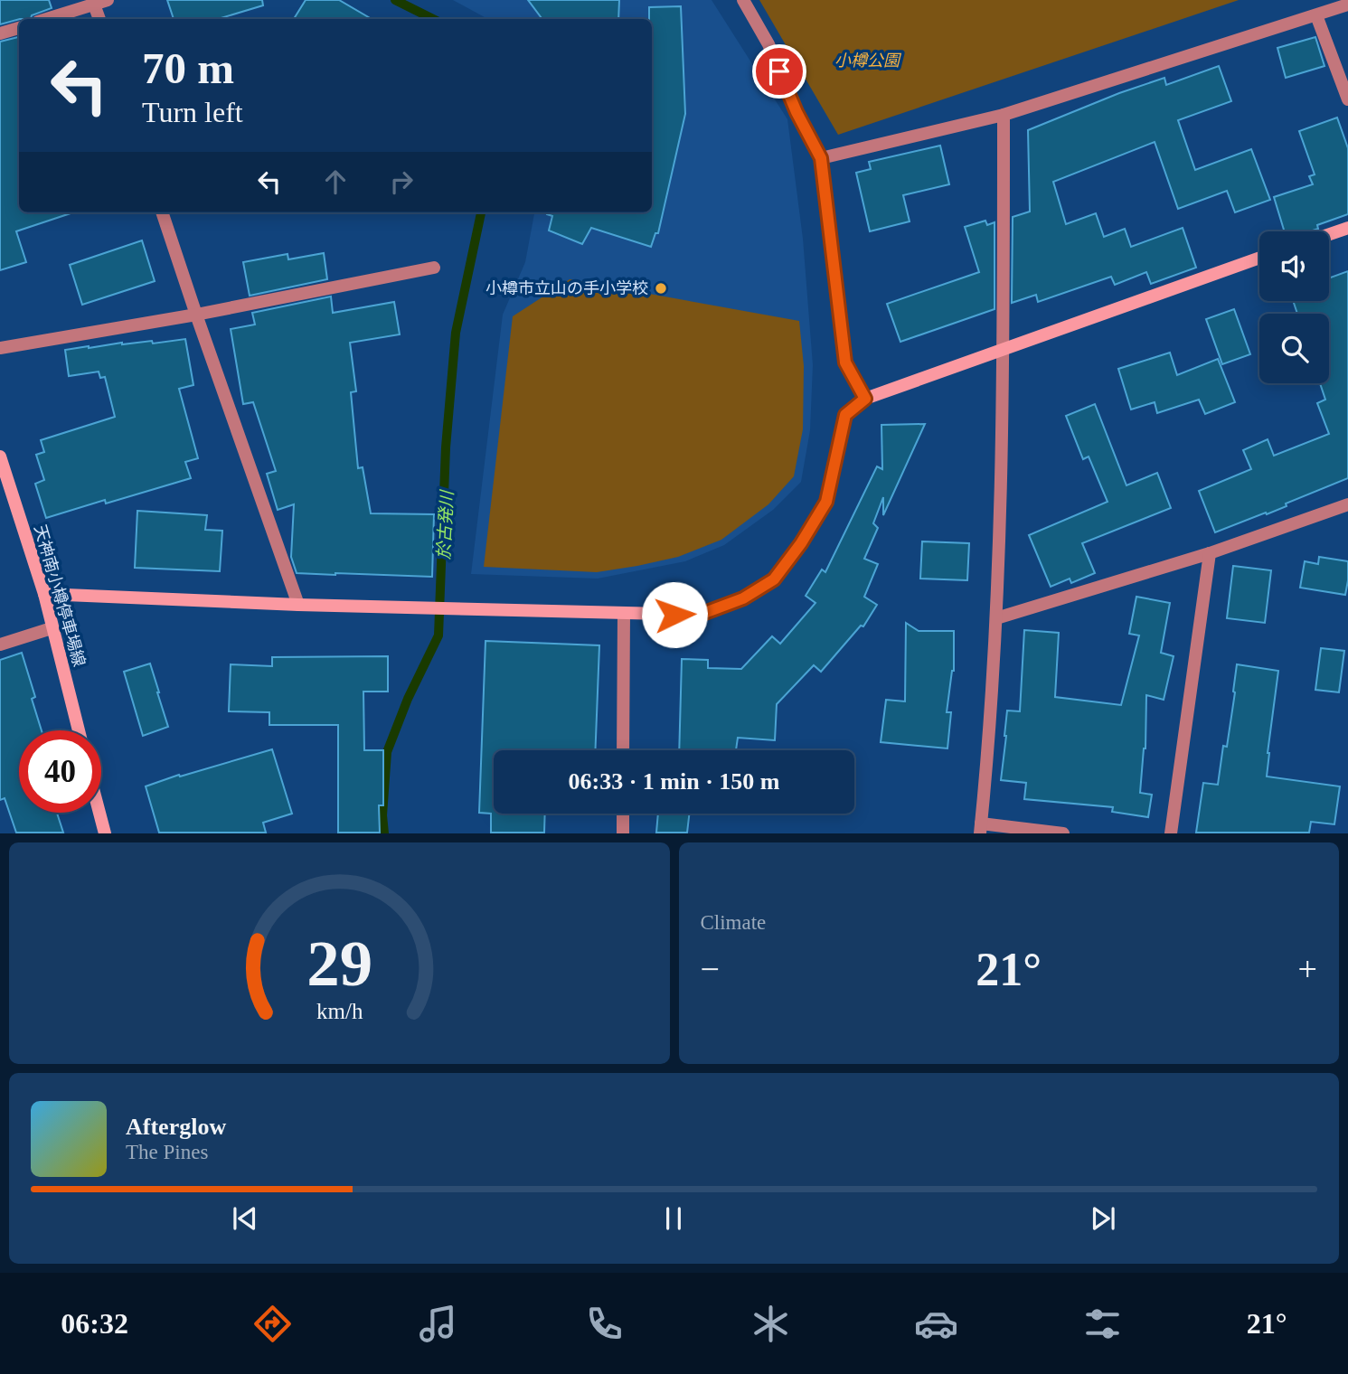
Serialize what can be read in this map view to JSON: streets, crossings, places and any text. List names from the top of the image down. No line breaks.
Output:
{"streets":{"street":["天神南小樽停車場線"]},"water":["於古発川"],"parks":["小樽公園"],"places":["小樽市立山の手小学校"],"page":{"turn":["70 m","Turn left"],"limit":"40","trip":"06:33 · 1 min · 150 m","tile":"Climate","heat":["−","21°","+"],"song":["Afterglow","The Pines"],"tabs":["06:32","21°"],"gauge":["29","km/h"]}}
